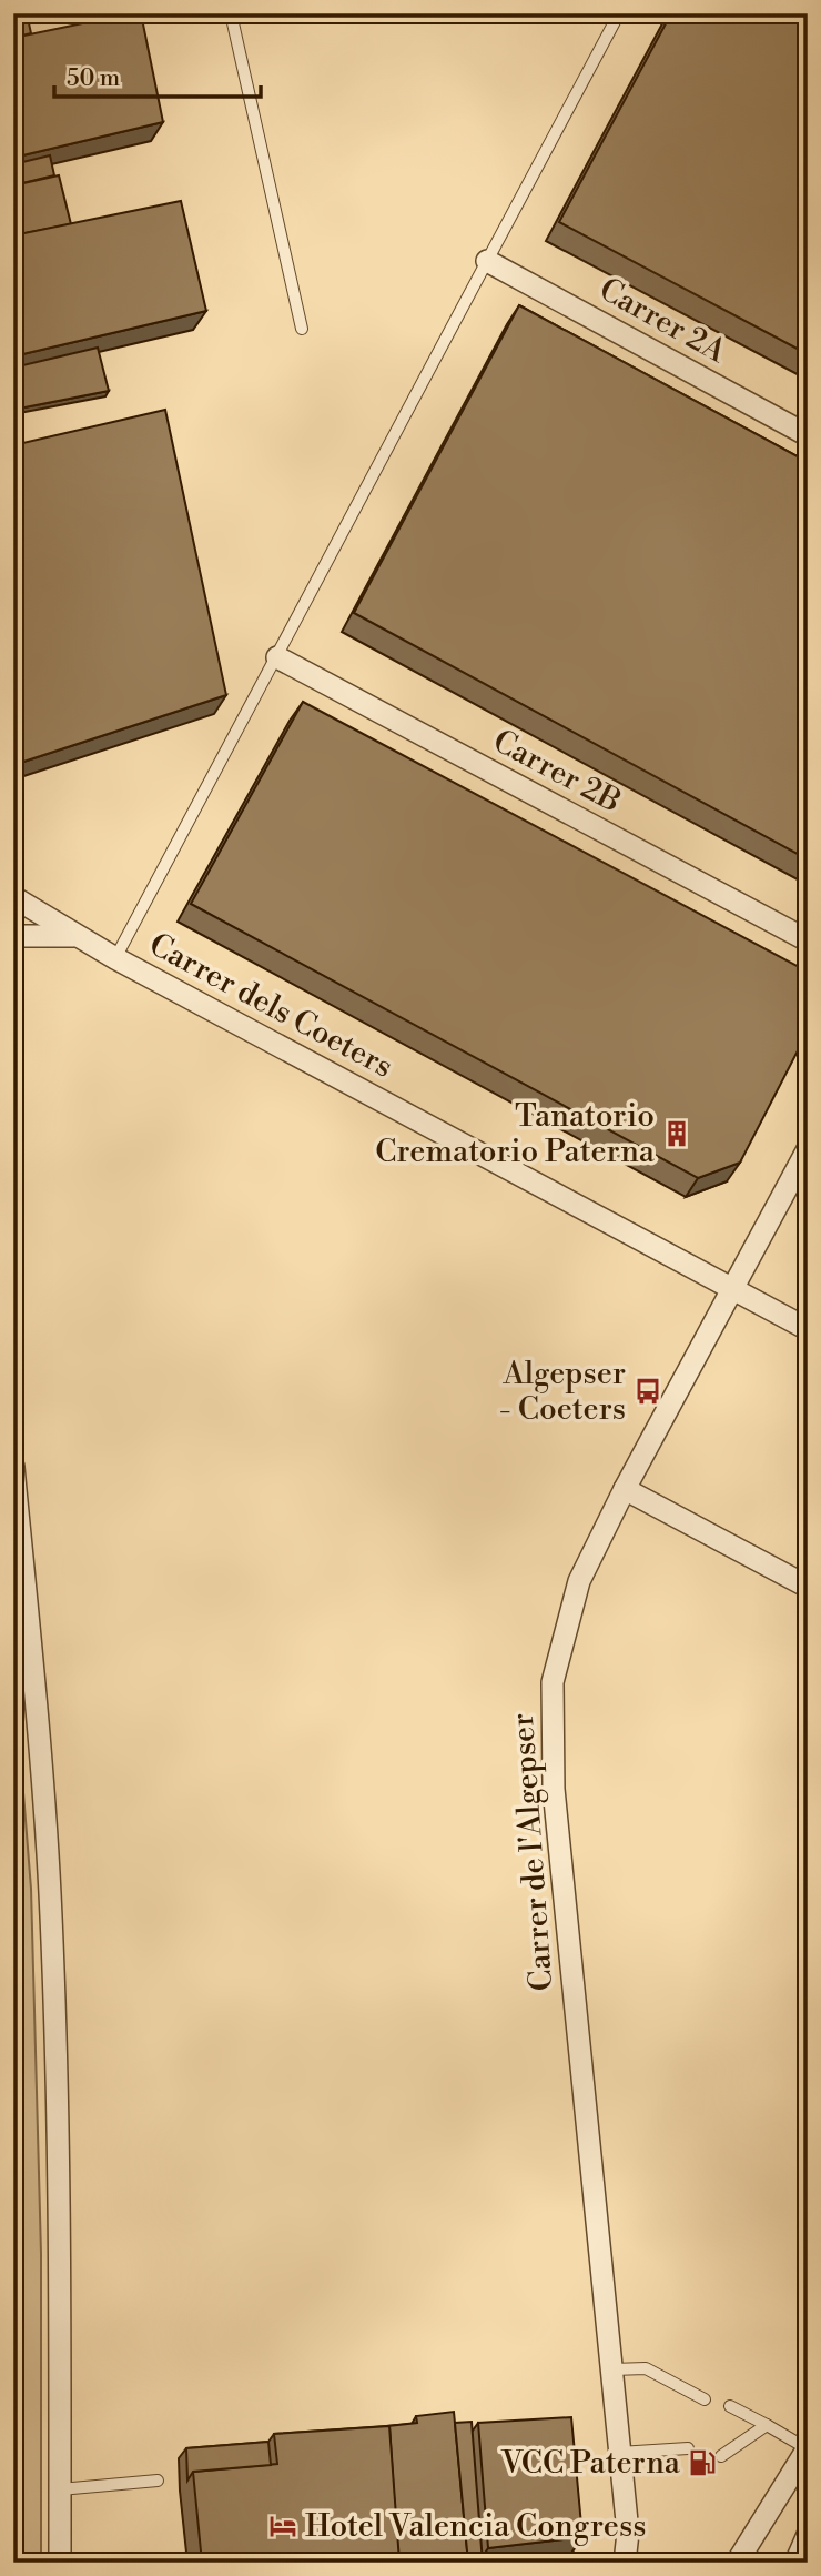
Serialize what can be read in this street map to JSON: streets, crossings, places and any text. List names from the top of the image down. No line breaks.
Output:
{"streets":{"street":["Carrer 2A","Carrer 2B","Carrer dels Coeters","Carrer de l'Algepser"]},"crossings":[["Carrer dels Coeters","Carrer de l'Algepser"]],"places":{"building":["Tanatorio Crematorio Paterna"],"bus stop":["Algepser - Coeters"],"fuel station":["VCC Paterna"],"hotel":["Hotel Valencia Congress"]},"scale_bar":"50 m"}
